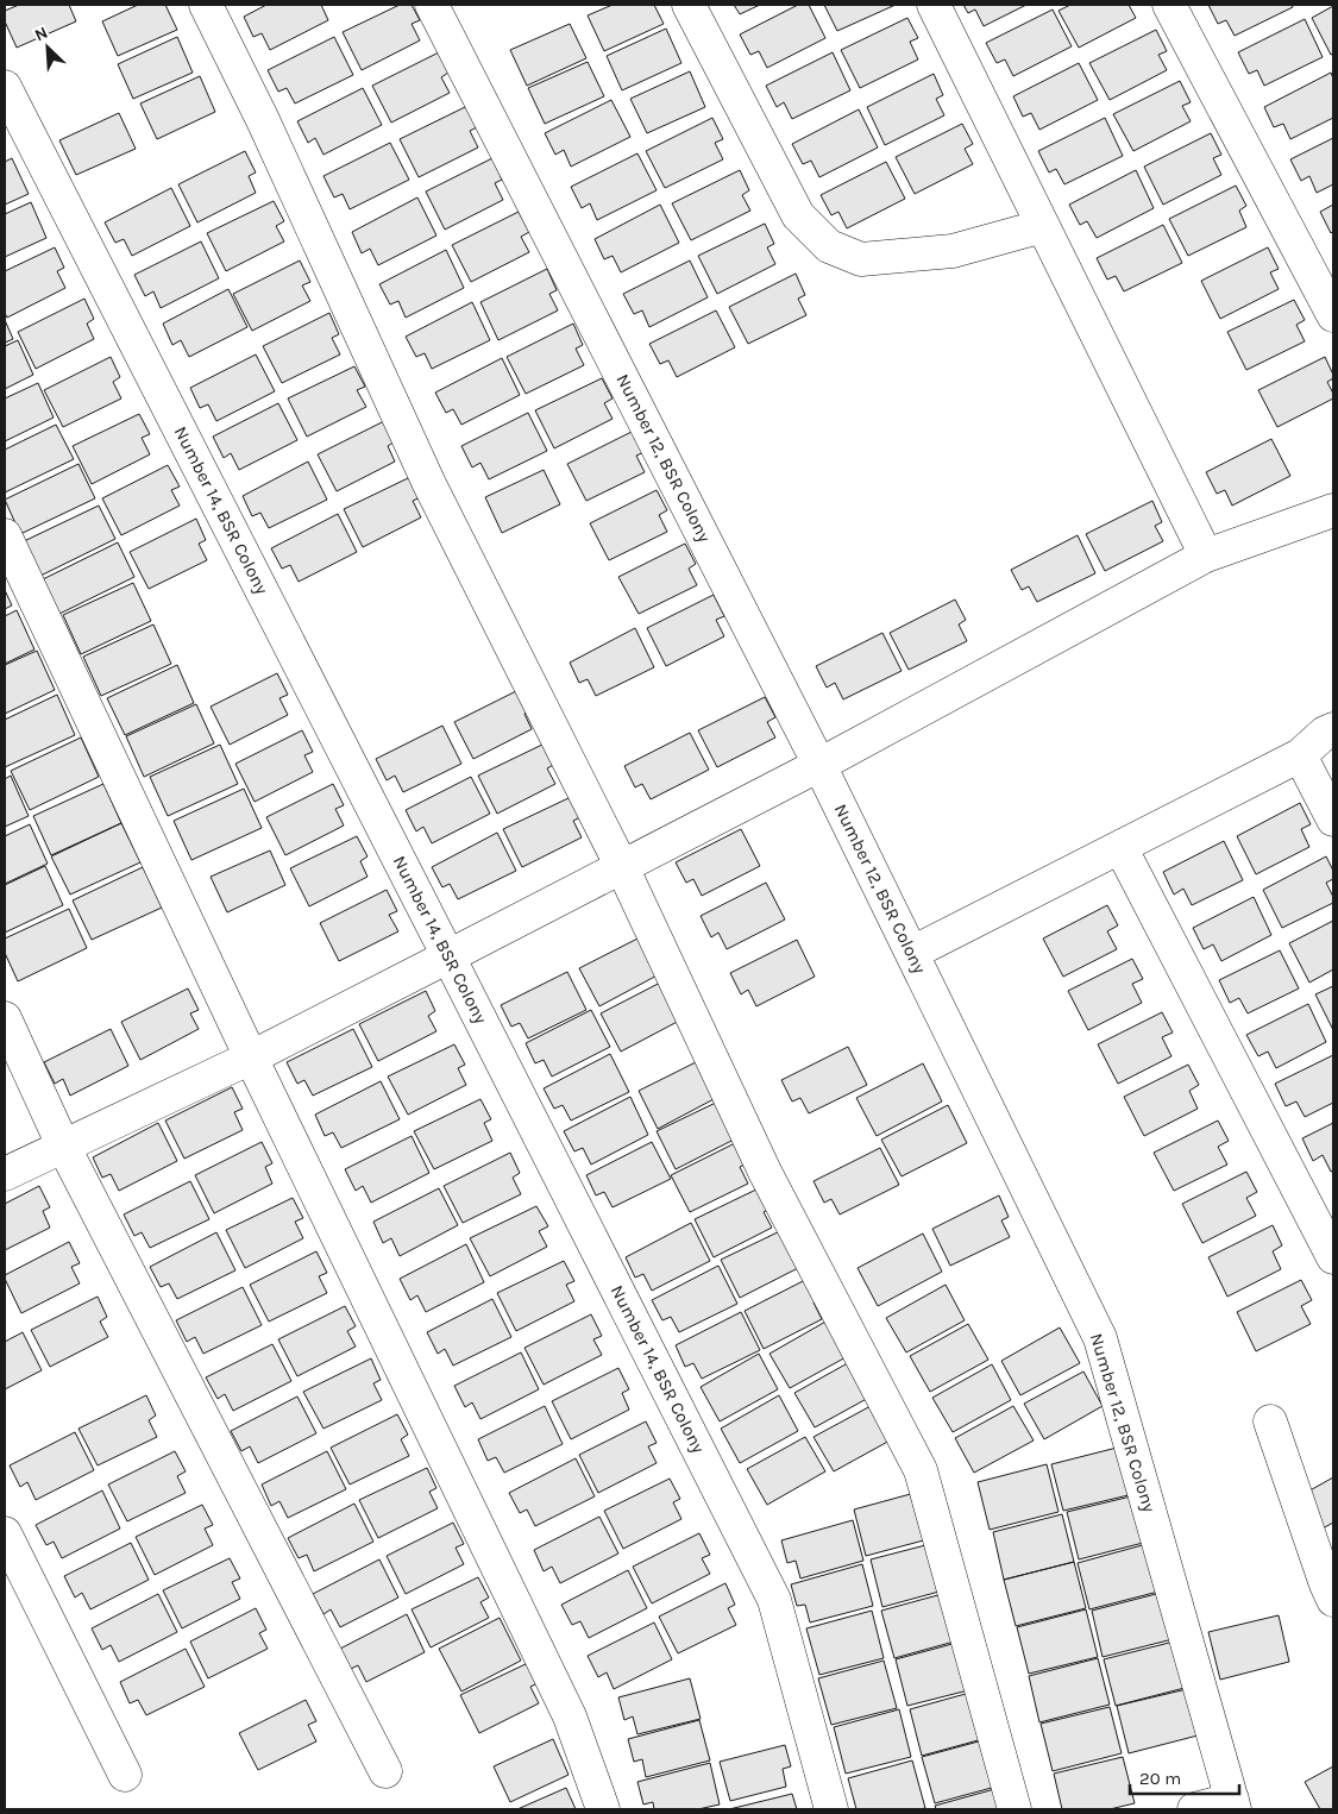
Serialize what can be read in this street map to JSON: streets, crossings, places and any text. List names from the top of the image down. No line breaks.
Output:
{"streets":{"street":["Number 12, BSR Colony","Number 14, BSR Colony"]},"scale_bar":"20 m","north":"top left"}
